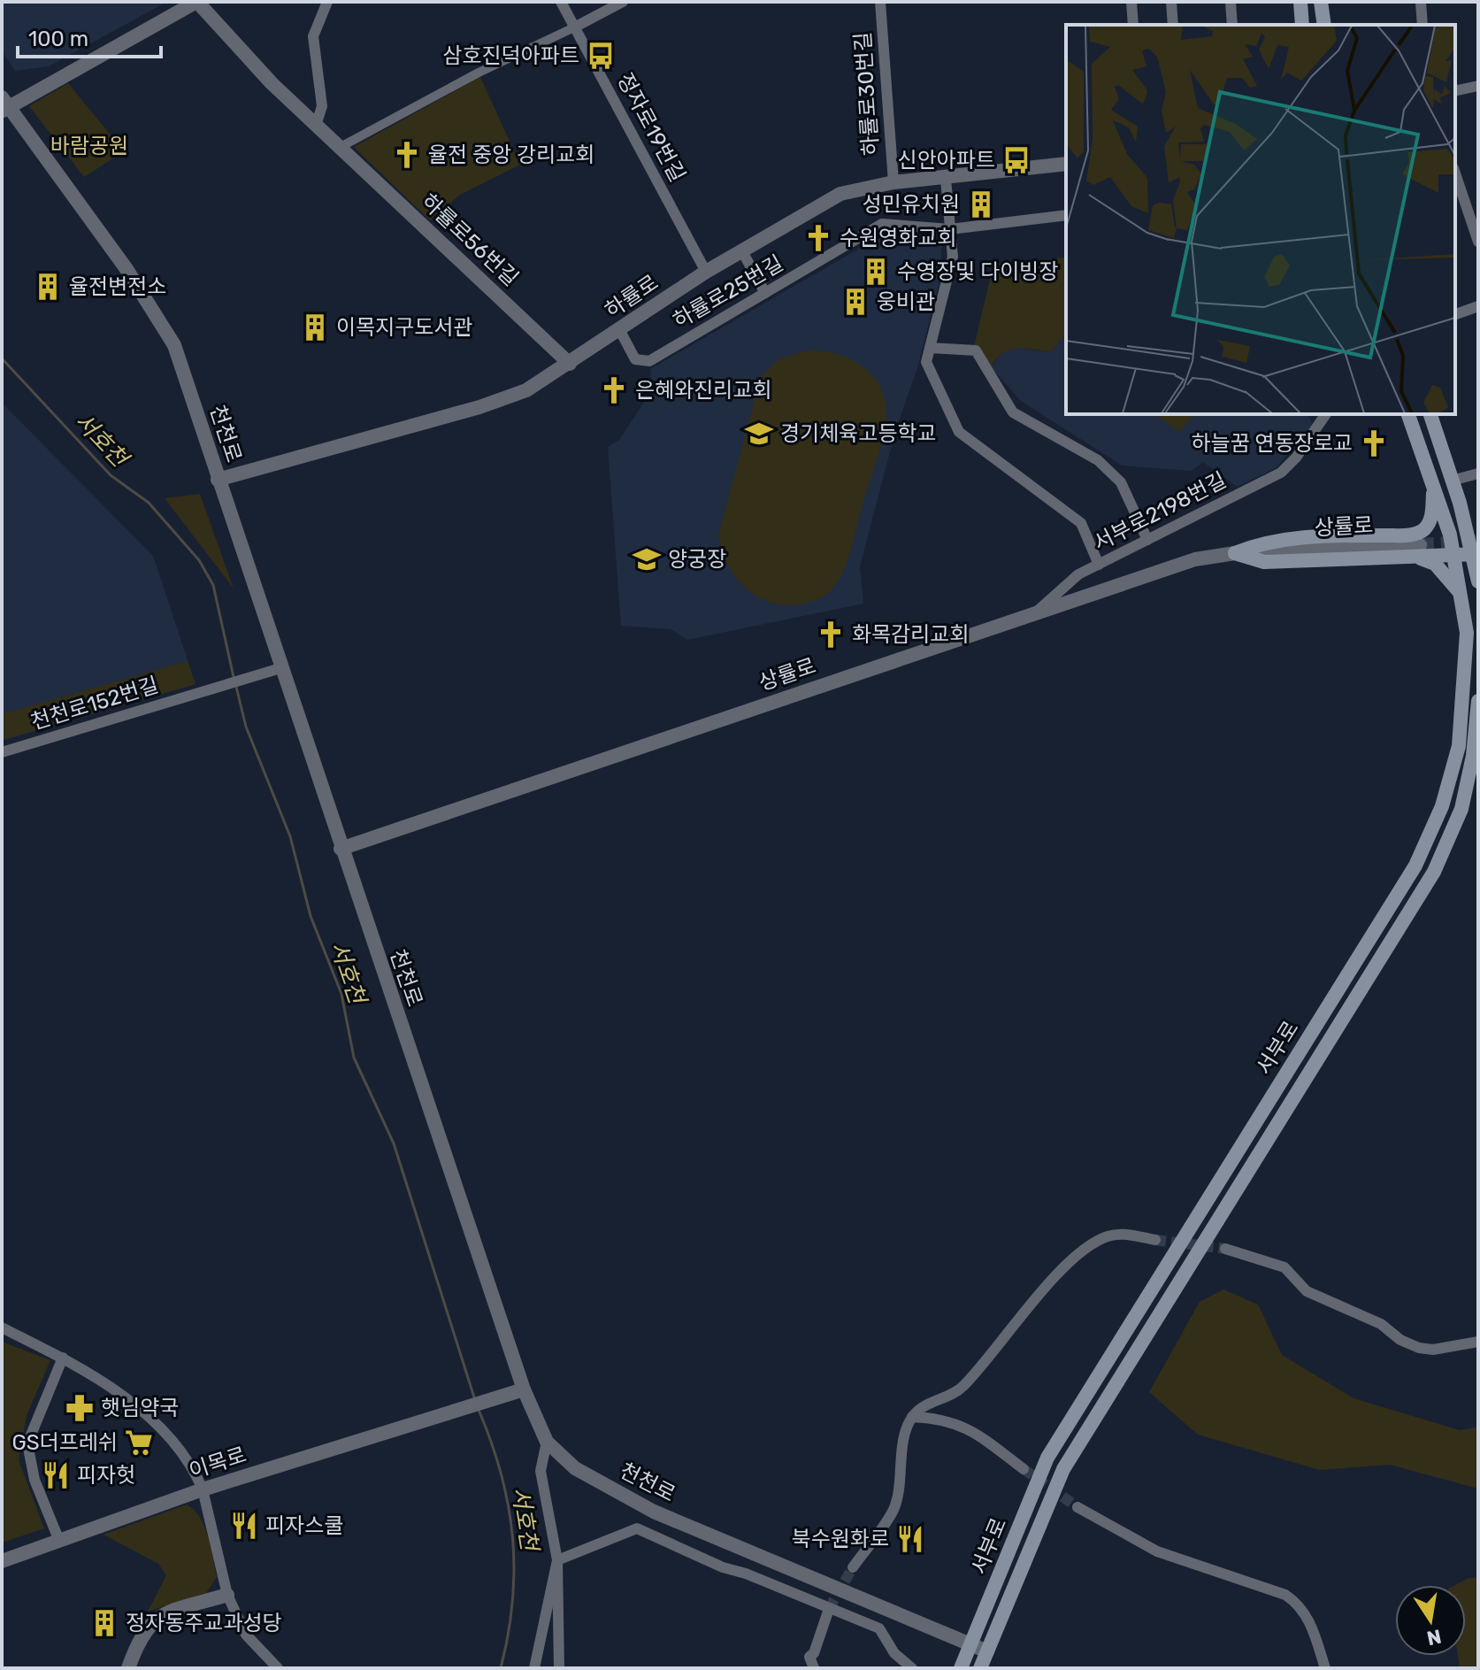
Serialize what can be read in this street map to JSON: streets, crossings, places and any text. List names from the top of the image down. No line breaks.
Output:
{"streets":{"main road":["서부로"],"street":["하률로30번길","정자로19번길","하률로56번길","하률로25번길","하률로","천천로","서부로2198번길","상률로","천천로152번길","이목로"]},"crossings":[["하률로30번길","하률로"],["정자로19번길","하률로"],["하률로56번길","하률로"],["하률로25번길","하률로"],["하률로","천천로"],["천천로","상률로"],["천천로","천천로152번길"],["천천로","서부로"],["천천로","이목로"],["서부로2198번길","상률로"]],"water":["서호천"],"parks":["바람공원"],"places":{"bus stop":["삼호진덕아파트","신안아파트"],"church":["율전 중앙 강리교회","수원영화교회","은혜와진리교회","하늘꿈 연동장로교","화목감리교회"],"building":["성민유치원","수영장및 다이빙장","율전변전소","웅비관","이목지구도서관","정자동주교과성당"],"school or university":["경기체육고등학교","양궁장"],"pharmacy":["햇님약국"],"supermarket":["GS더프레쉬"],"restaurant":["피자헛","피자스쿨","북수원화로"]},"scale_bar":"100 m","north":"bottom"}
